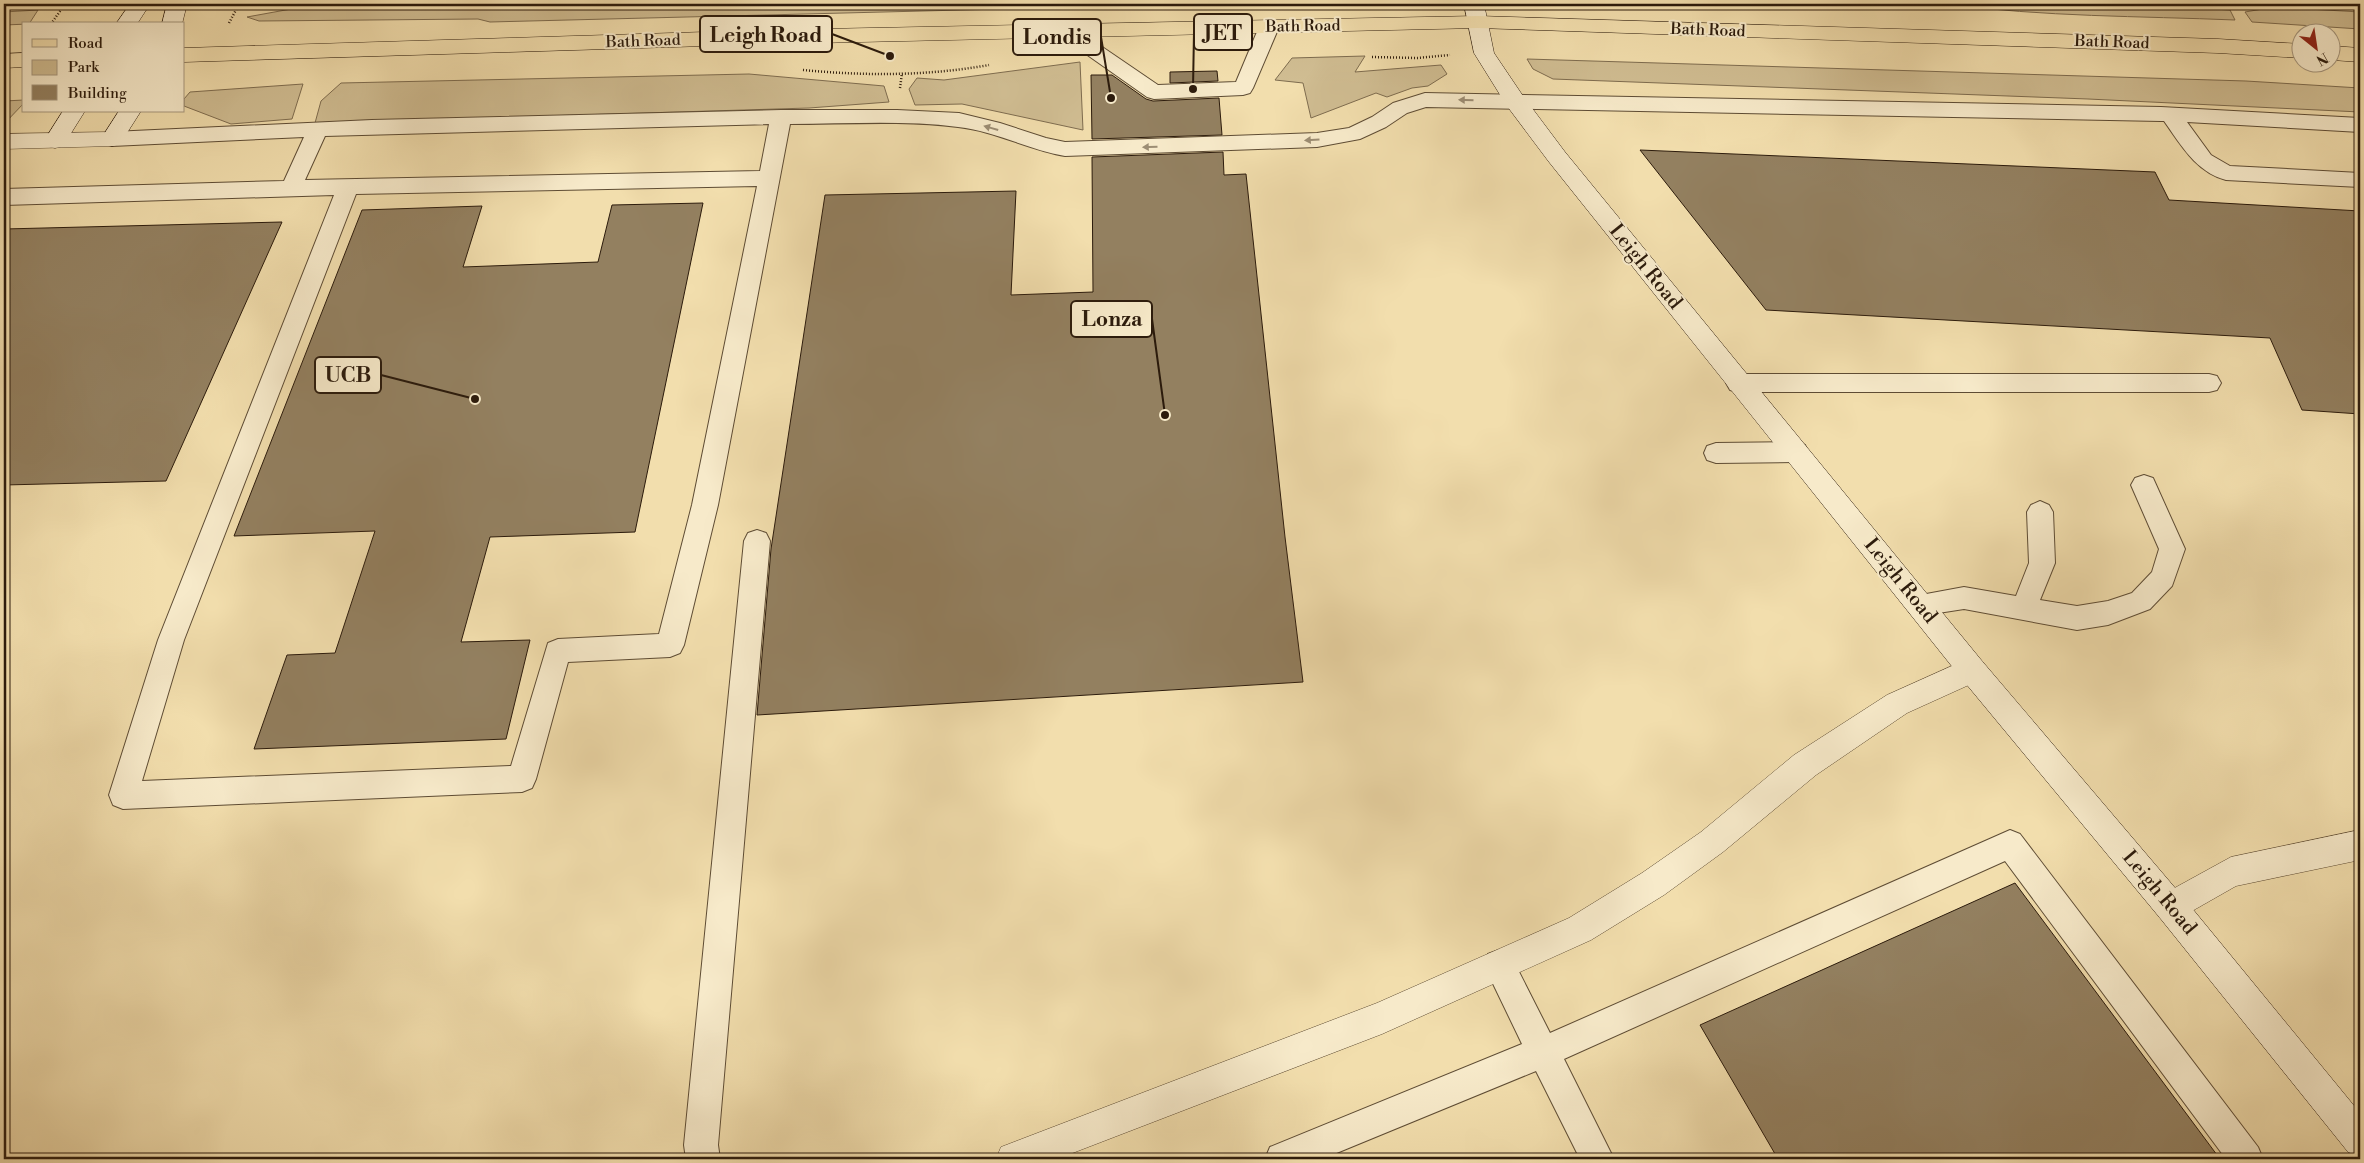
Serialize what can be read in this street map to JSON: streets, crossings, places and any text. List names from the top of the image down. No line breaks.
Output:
{"streets":{"main road":["Bath Road"],"street":["Leigh Road"]},"crossings":[["Bath Road","Leigh Road"]],"places":["Leigh Road","JET","Londis","UCB","Lonza"],"legend":["Road","Park","Building"],"north":"bottom right"}
